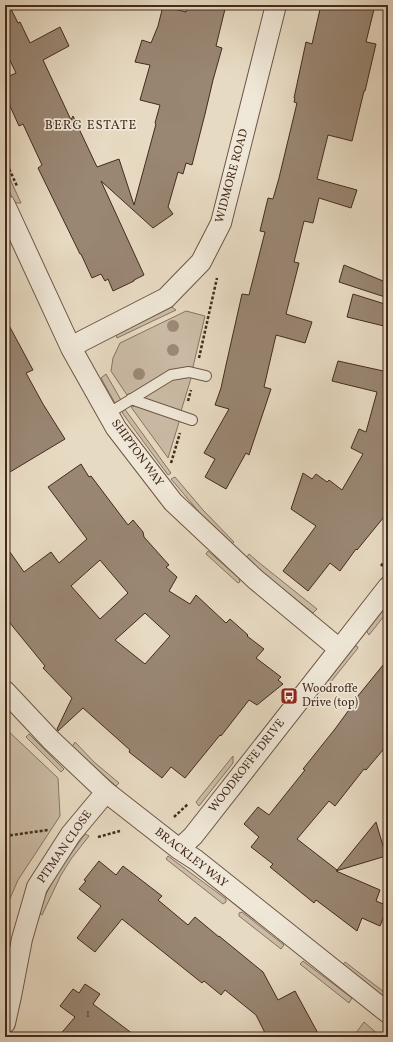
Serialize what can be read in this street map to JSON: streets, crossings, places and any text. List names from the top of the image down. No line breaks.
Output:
{"streets":{"street":["WIDMORE ROAD","SHIPTON WAY","WOODROFFE DRIVE","PITMAN CLOSE","BRACKLEY WAY"]},"crossings":[["WIDMORE ROAD","SHIPTON WAY"],["SHIPTON WAY","WOODROFFE DRIVE"],["WOODROFFE DRIVE","BRACKLEY WAY"],["PITMAN CLOSE","BRACKLEY WAY"]],"districts":["BERG ESTATE"],"places":{"bus stop":["Woodroffe Drive (top)"]},"house_numbers":["1"]}
